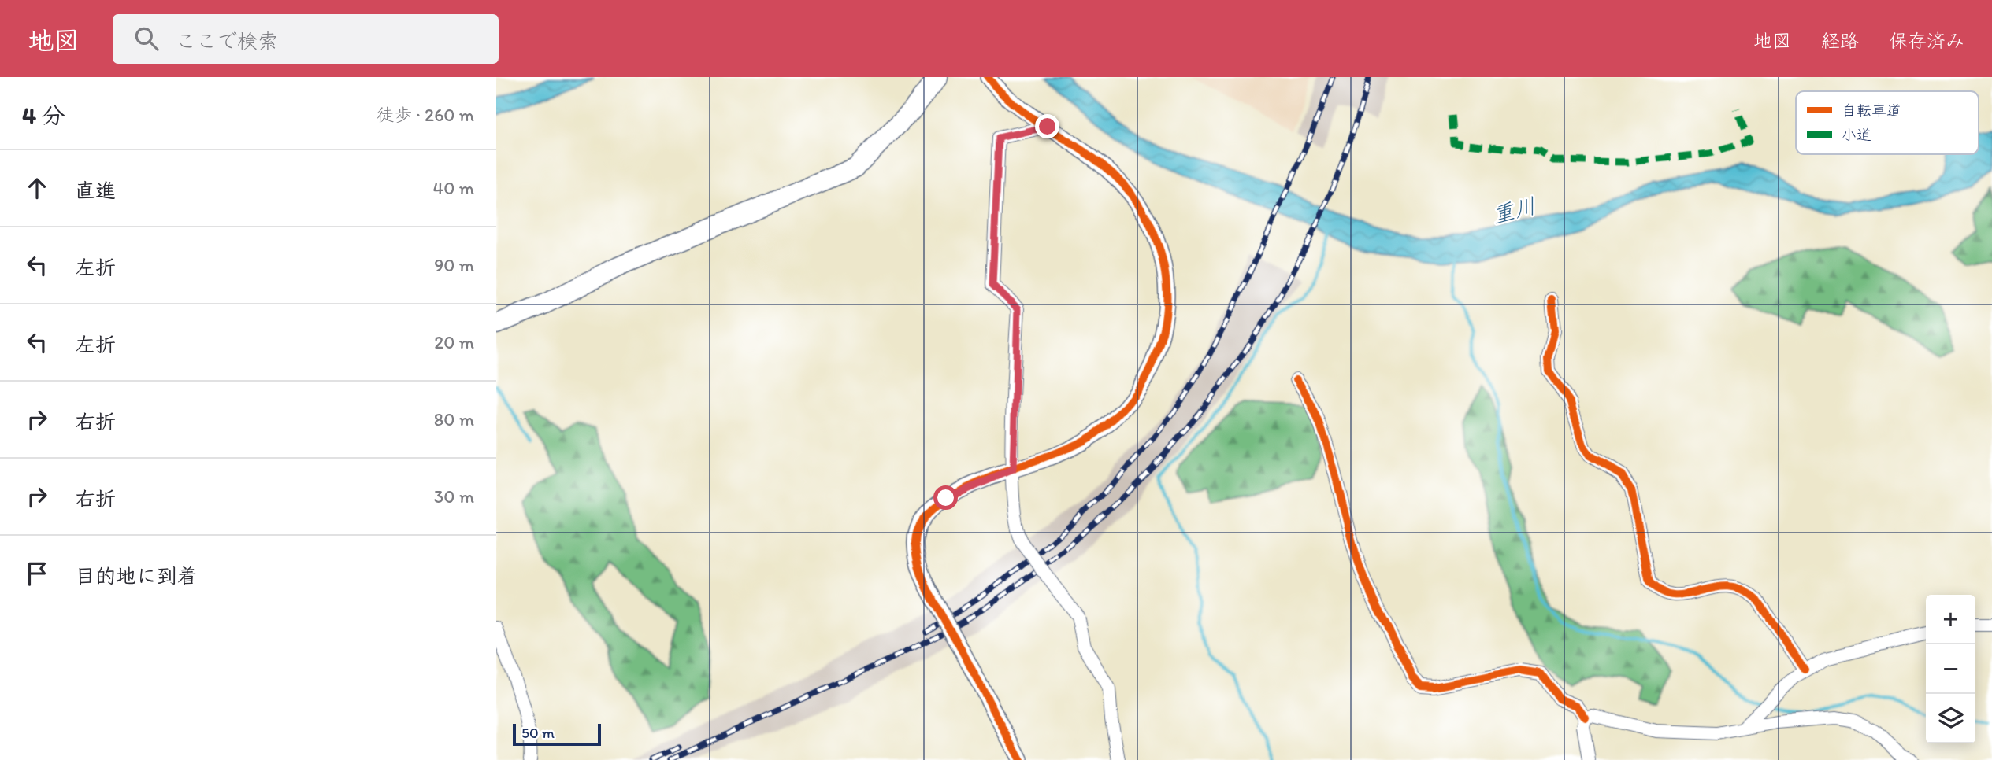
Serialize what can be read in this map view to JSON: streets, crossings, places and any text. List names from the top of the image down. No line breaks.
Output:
{"water":["重川"],"legend":["自転車道","小道"],"scale_bar":"50 m","page":{"header":"地図","search":"ここで検索","nav":["地図","経路","保存済み"],"heading":["4 分","徒歩 · 260 m"],"list":[["直進","40 m"],["左折","90 m"],["左折","20 m"],["右折","80 m"],["右折","30 m"],"目的地に到着"],"map_buttons":["+","−"],"scale":"50 m"}}
